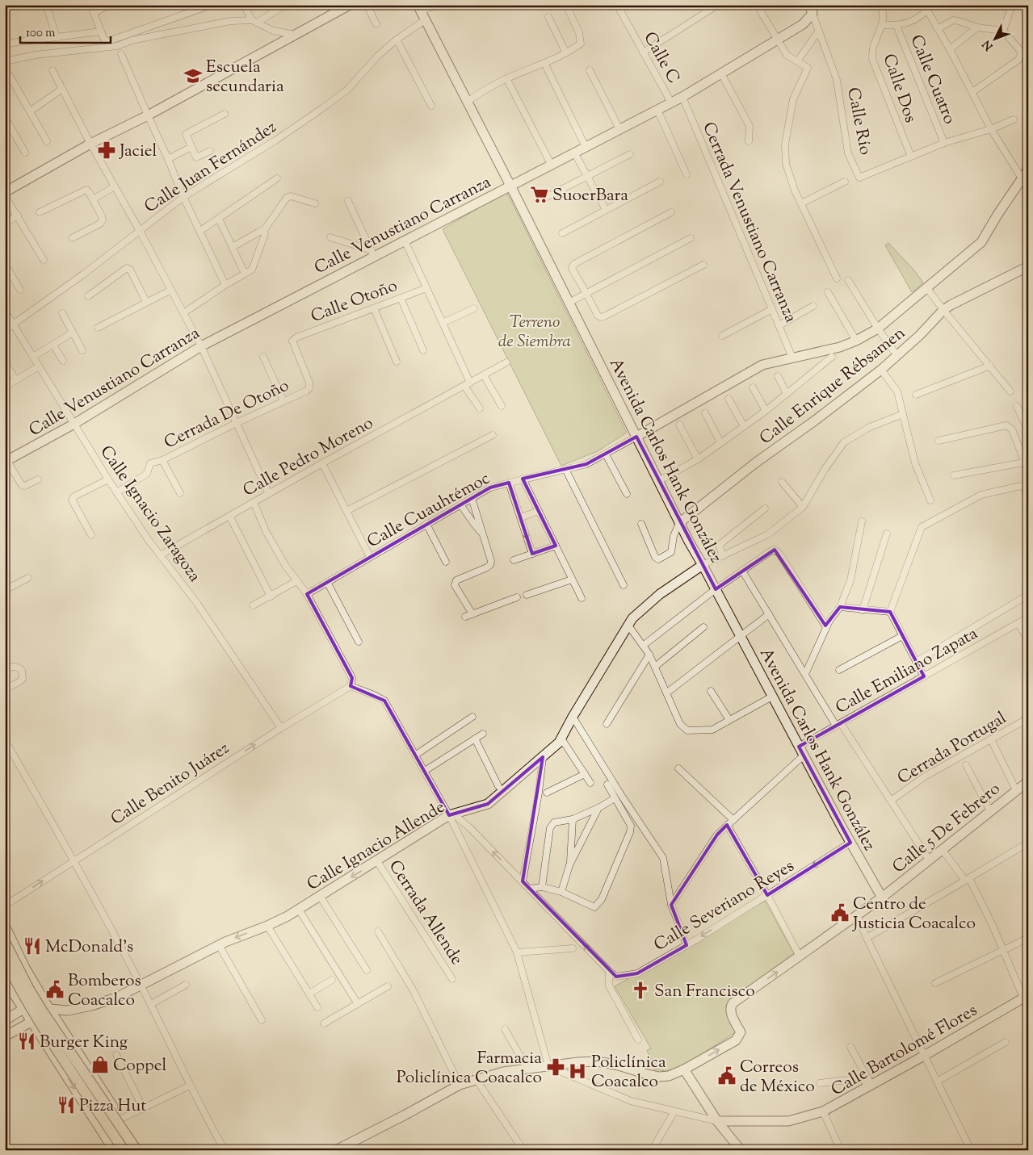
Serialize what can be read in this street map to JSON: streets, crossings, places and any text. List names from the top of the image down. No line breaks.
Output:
{"streets":{"street":["Calle C","Calle Cuatro","Calle Dos","Calle Río","Calle Juan Fernández","Cerrada Venustiano Carranza","Calle Venustiano Carranza","Calle Otoño","Calle Enrique Rébsamen","Cerrada De Otoño","Calle Pedro Moreno","Avenida Carlos Hank González","Calle Cuauhtémoc","Calle Ignacio Zaragoza","Calle Emiliano Zapata","Cerrada Portugal","Calle Benito Juárez","Calle 5 De Febrero","Calle Ignacio Allende","Calle Severiano Reyes","Cerrada Allende","Calle Bartolomé Flores"]},"crossings":[["Calle C","Calle Venustiano Carranza"],["Calle Cuatro","Calle Río"],["Calle Dos","Calle Río"],["Calle Río","Calle Venustiano Carranza"],["Calle Juan Fernández","Avenida Carlos Hank González"],["Calle Juan Fernández","Calle Ignacio Zaragoza"],["Cerrada Venustiano Carranza","Calle Venustiano Carranza"],["Calle Venustiano Carranza","Avenida Carlos Hank González"],["Calle Venustiano Carranza","Calle Ignacio Zaragoza"],["Calle Otoño","Cerrada De Otoño"],["Calle Enrique Rébsamen","Avenida Carlos Hank González"],["Cerrada De Otoño","Calle Ignacio Zaragoza"],["Calle Pedro Moreno","Calle Ignacio Zaragoza"],["Avenida Carlos Hank González","Calle Cuauhtémoc"],["Avenida Carlos Hank González","Calle Emiliano Zapata"],["Avenida Carlos Hank González","Calle 5 De Febrero"],["Avenida Carlos Hank González","Calle Ignacio Allende"],["Avenida Carlos Hank González","Calle Severiano Reyes"],["Calle Ignacio Zaragoza","Calle Benito Juárez"],["Calle Ignacio Allende","Cerrada Allende"]],"one_way":["Calle Benito Juárez","Calle Severiano Reyes"],"parks":["Terreno de Siembra"],"places":{"school or university":["Escuela secundaria"],"pharmacy":["Jaciel","Farmacia Policlínica Coacalco"],"supermarket":["SuoerBara"],"public building":["Centro de Justicia Coacalco","Bomberos Coacalco","Correos de México"],"restaurant":["McDonald's","Burger King","Pizza Hut"],"church":["San Francisco"],"shop":["Coppel"],"hospital":["Policlínica Coacalco"]},"scale_bar":"100 m","north":"bottom left"}
